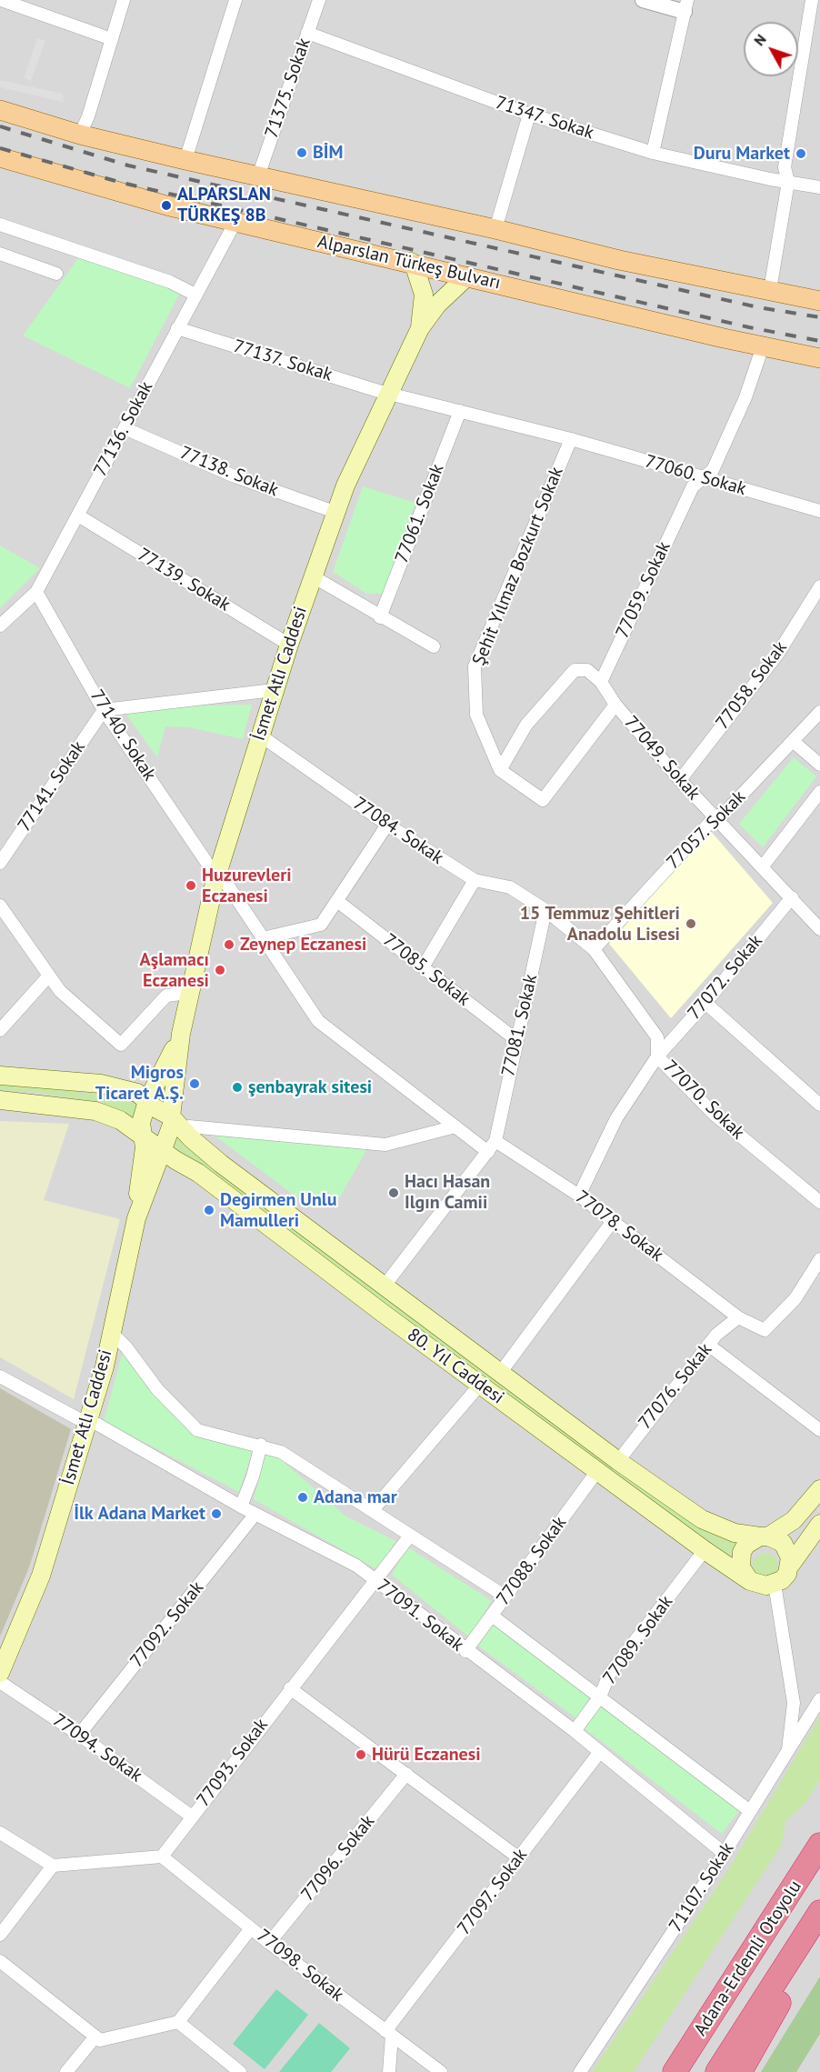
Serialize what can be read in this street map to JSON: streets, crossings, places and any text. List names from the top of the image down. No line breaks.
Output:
{"streets":{"highway":["Adana-Erdemli Otoyolu"],"main road":["Alparslan Türkeş Bulvarı","İsmet Atlı Caddesi","80. Yıl Caddesi"],"street":["71375. Sokak","71347. Sokak","77137. Sokak","77136. Sokak","77138. Sokak","77060. Sokak","77061. Sokak","Şehit Yılmaz Bozkurt Sokak","77139. Sokak","77059. Sokak","77058. Sokak","77140. Sokak","77049. Sokak","77141. Sokak","77057. Sokak","77084. Sokak","77085. Sokak","77072. Sokak","77081. Sokak","77070. Sokak","77078. Sokak","77076. Sokak","77088. Sokak","77091. Sokak","77092. Sokak","77089. Sokak","77094. Sokak","77093. Sokak","77096. Sokak","71107. Sokak","77097. Sokak","77098. Sokak"]},"crossings":[["71375. Sokak","71347. Sokak"],["Alparslan Türkeş Bulvarı","77136. Sokak"],["Alparslan Türkeş Bulvarı","77059. Sokak"],["77137. Sokak","77136. Sokak"],["77137. Sokak","77060. Sokak"],["77137. Sokak","77061. Sokak"],["77137. Sokak","İsmet Atlı Caddesi"],["77136. Sokak","77138. Sokak"],["77136. Sokak","77139. Sokak"],["77136. Sokak","77140. Sokak"],["77138. Sokak","İsmet Atlı Caddesi"],["77060. Sokak","77061. Sokak"],["77060. Sokak","Şehit Yılmaz Bozkurt Sokak"],["77060. Sokak","77059. Sokak"],["77139. Sokak","İsmet Atlı Caddesi"],["İsmet Atlı Caddesi","77140. Sokak"],["İsmet Atlı Caddesi","77084. Sokak"],["İsmet Atlı Caddesi","80. Yıl Caddesi"],["İsmet Atlı Caddesi","77091. Sokak"],["77058. Sokak","77049. Sokak"],["77140. Sokak","77141. Sokak"],["77140. Sokak","77078. Sokak"],["77049. Sokak","77057. Sokak"],["77049. Sokak","77072. Sokak"],["77057. Sokak","77070. Sokak"],["77084. Sokak","77081. Sokak"],["77084. Sokak","77070. Sokak"],["77085. Sokak","77081. Sokak"],["77072. Sokak","77070. Sokak"],["77072. Sokak","77078. Sokak"],["77081. Sokak","77070. Sokak"],["77081. Sokak","77078. Sokak"],["77078. Sokak","77076. Sokak"],["80. Yıl Caddesi","77076. Sokak"],["80. Yıl Caddesi","77088. Sokak"],["80. Yıl Caddesi","77089. Sokak"],["77088. Sokak","77091. Sokak"],["77091. Sokak","77092. Sokak"],["77091. Sokak","77089. Sokak"],["77091. Sokak","77093. Sokak"],["77091. Sokak","71107. Sokak"],["77091. Sokak","77097. Sokak"],["77092. Sokak","77094. Sokak"],["77094. Sokak","77093. Sokak"],["77093. Sokak","77098. Sokak"],["77096. Sokak","77098. Sokak"],["77097. Sokak","77098. Sokak"]],"places":["BİM","Duru Market","ALPARSLAN TÜRKEŞ 8B","Huzurevleri Eczanesi","15 Temmuz Şehitleri Anadolu Lisesi","Zeynep Eczanesi","Aşlamacı Eczanesi","Migros Ticaret A.Ş.","şenbayrak sitesi","Hacı Hasan Ilgın Camii","Degirmen Unlu Mamulleri","Adana mar","İlk Adana Market","Hürü Eczanesi"],"north":"top left"}
